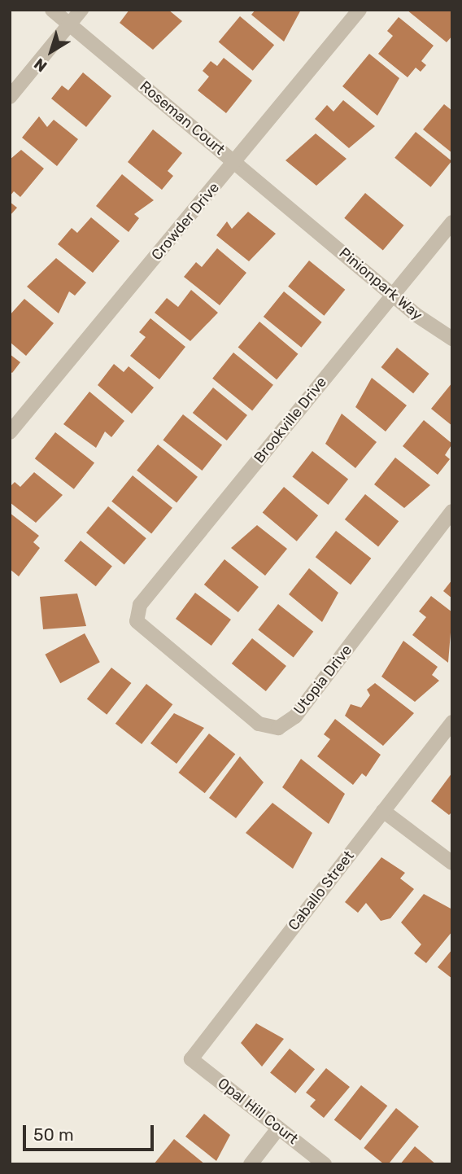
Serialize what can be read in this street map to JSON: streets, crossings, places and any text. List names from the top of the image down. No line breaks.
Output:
{"streets":{"street":["Roseman Court","Crowder Drive","Pinionpark Way","Brookville Drive","Utopia Drive","Caballo Street","Opal Hill Court"]},"crossings":[["Roseman Court","Crowder Drive"],["Roseman Court","Pinionpark Way"],["Pinionpark Way","Brookville Drive"],["Brookville Drive","Utopia Drive"],["Caballo Street","Opal Hill Court"]],"scale_bar":"50 m","north":"bottom left"}
